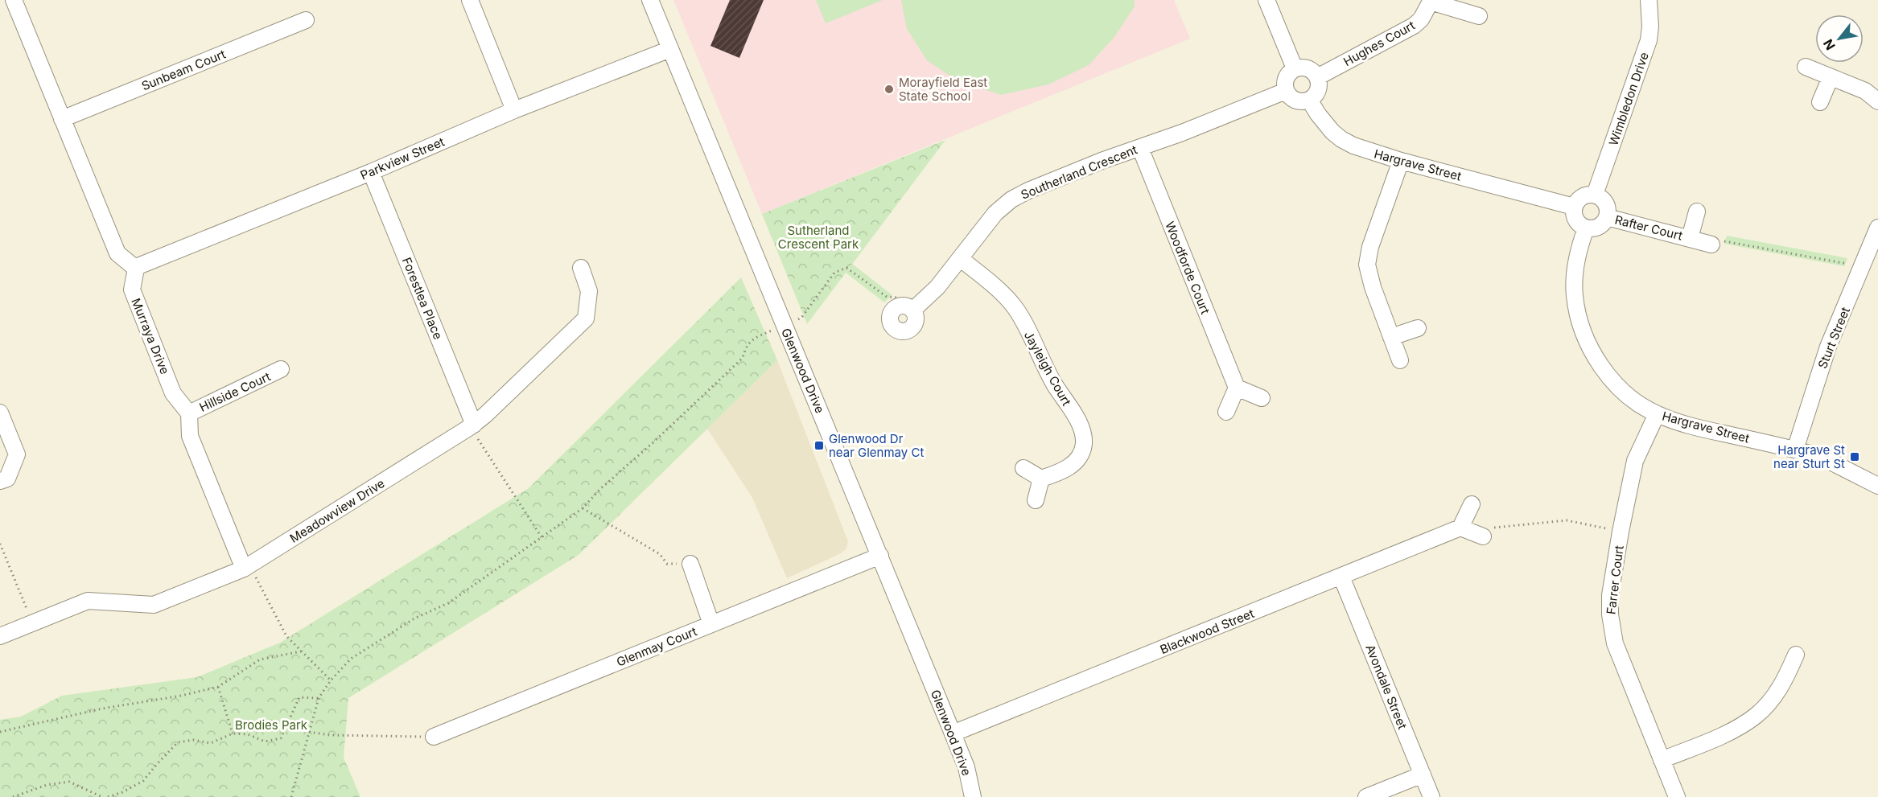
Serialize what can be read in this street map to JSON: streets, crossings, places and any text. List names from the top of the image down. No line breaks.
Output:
{"streets":{"street":["Hughes Court","Sunbeam Court","Wimbledon Drive","Parkview Street","Hargrave Street","Southerland Crescent","Rafter Court","Woodforde Court","Forestlea Place","Murraya Drive","Sturt Street","Jayleigh Court","Glenwood Drive","Hillside Court","Meadowview Drive","Farrer Court","Blackwood Street","Glenmay Court","Avondale Street"]},"crossings":[["Hughes Court","Hargrave Street"],["Hughes Court","Southerland Crescent"],["Wimbledon Drive","Hargrave Street"],["Wimbledon Drive","Rafter Court"],["Parkview Street","Forestlea Place"],["Parkview Street","Murraya Drive"],["Parkview Street","Glenwood Drive"],["Hargrave Street","Southerland Crescent"],["Hargrave Street","Rafter Court"],["Hargrave Street","Sturt Street"],["Hargrave Street","Farrer Court"],["Southerland Crescent","Woodforde Court"],["Southerland Crescent","Jayleigh Court"],["Forestlea Place","Meadowview Drive"],["Murraya Drive","Hillside Court"],["Glenwood Drive","Blackwood Street"],["Glenwood Drive","Glenmay Court"],["Blackwood Street","Avondale Street"]],"parks":["Sutherland Crescent Park","Brodies Park"],"places":{"other":["Morayfield East State School"],"transit":["Glenwood Dr near Glenmay Ct","Hargrave St near Sturt St"]},"north":"bottom left"}
